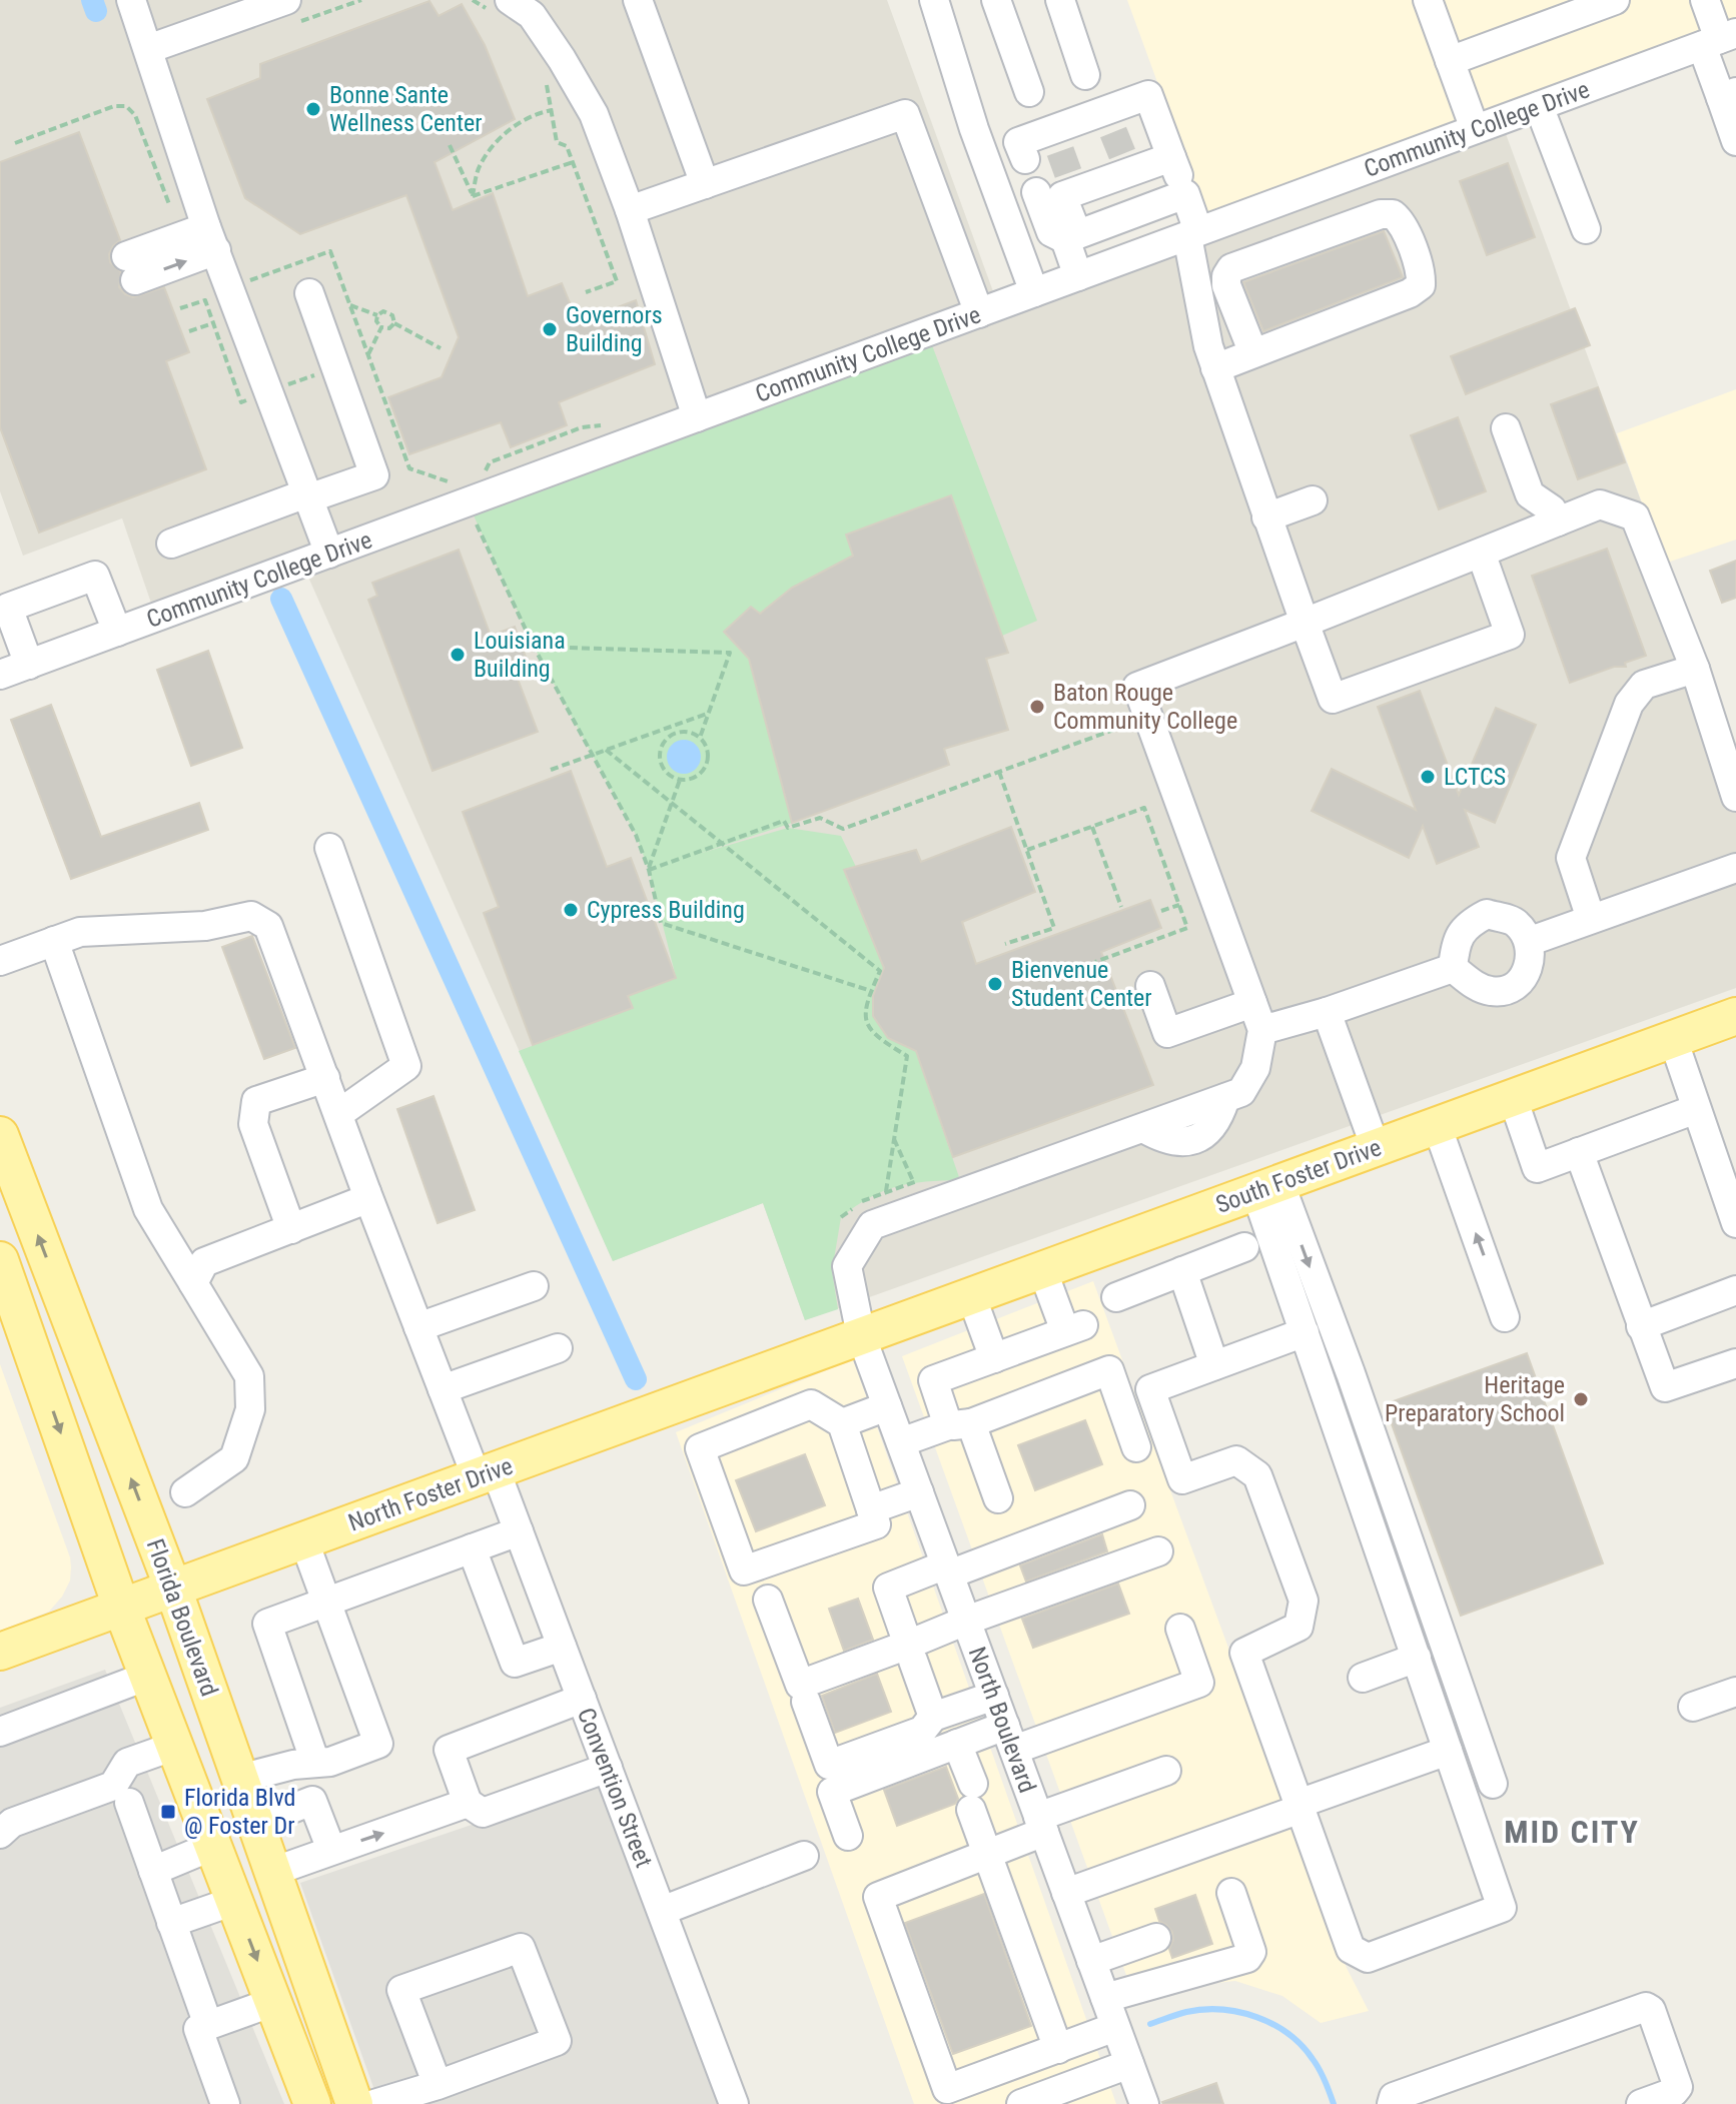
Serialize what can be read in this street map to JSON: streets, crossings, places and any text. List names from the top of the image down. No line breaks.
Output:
{"streets":{"main road":["South Foster Drive","North Foster Drive","Florida Boulevard"],"street":["Community College Drive","North Boulevard","Convention Street"]},"crossings":[["South Foster Drive","North Foster Drive"],["South Foster Drive","North Boulevard"],["North Foster Drive","Florida Boulevard"],["North Foster Drive","North Boulevard"],["North Foster Drive","Convention Street"]],"districts":["MID CITY"],"places":{"other":["Bonne Sante Wellness Center","Governors Building","Louisiana Building","Baton Rouge Community College","LCTCS","Cypress Building","Bienvenue Student Center","Heritage Preparatory School"],"transit":["Florida Blvd @ Foster Dr"]}}
